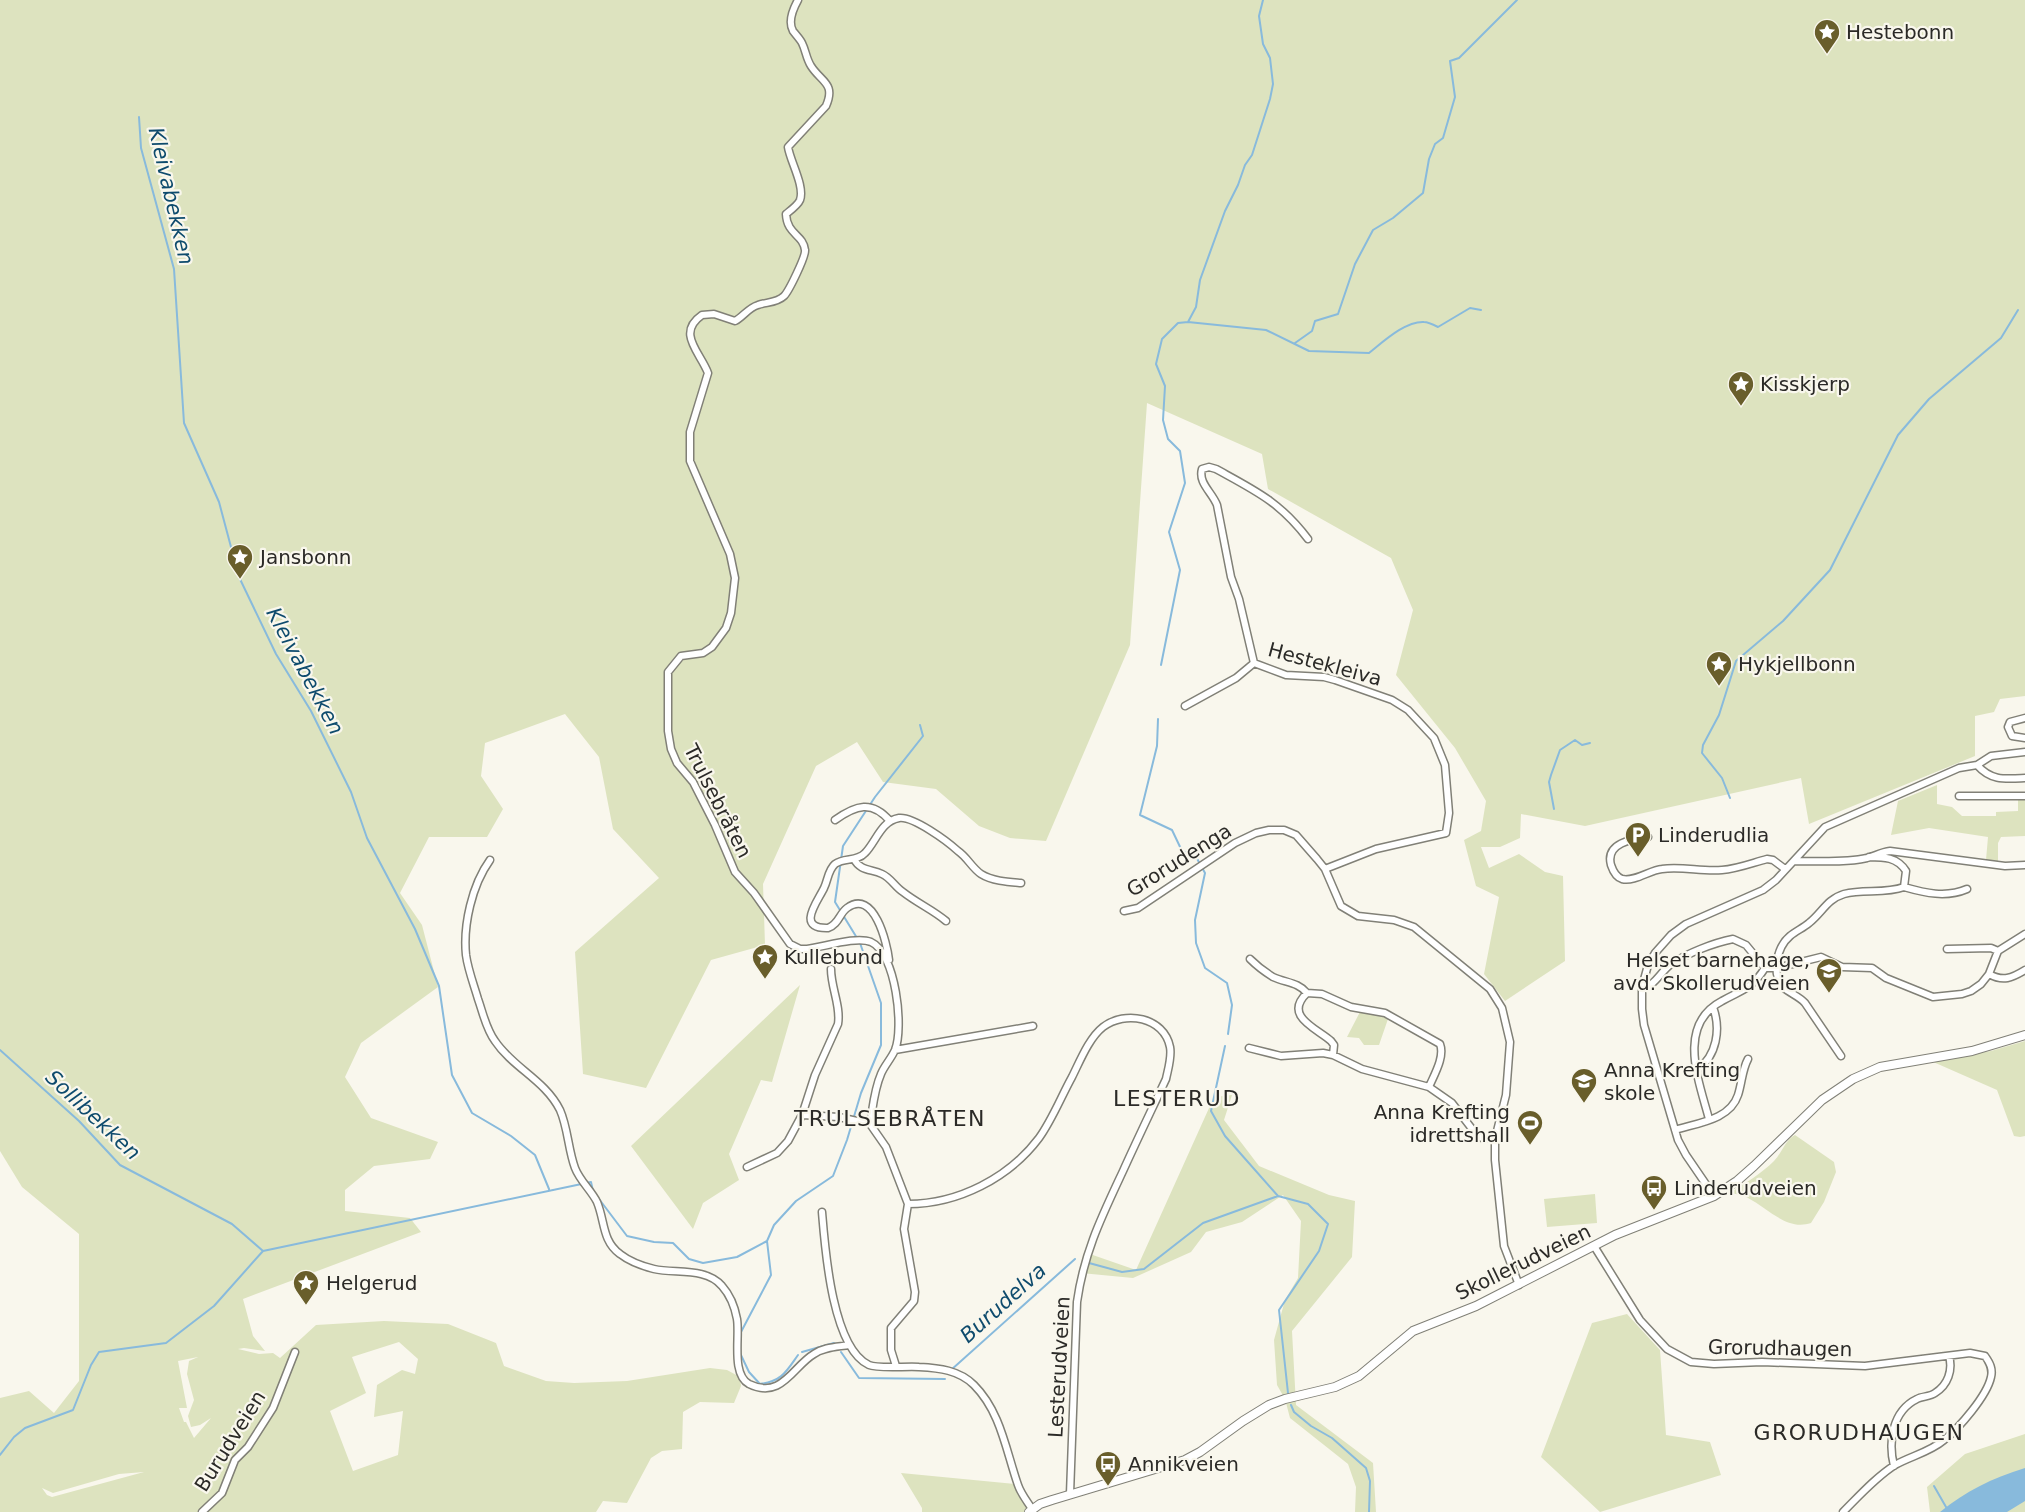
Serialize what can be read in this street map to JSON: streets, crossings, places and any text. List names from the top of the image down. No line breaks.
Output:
{"streets":{"street":["Hestekleiva","Trulsebråten","Grorudenga","Skollerudveien","Grorudhaugen","Lesterudveien","Burudveien"]},"crossings":[["Hestekleiva","Grorudenga"],["Grorudenga","Skollerudveien"],["Skollerudveien","Grorudhaugen"],["Skollerudveien","Lesterudveien"]],"districts":["LESTERUD","TRULSEBRÅTEN","GRORUDHAUGEN"],"water":["Kleivabekken","Sollibekken","Burudelva"],"places":{"place":["Hestebonn","Kisskjerp","Jansbonn","Hykjellbonn","Kullebund","Helgerud"],"parking":["Linderudlia"],"school or university":["Helset barnehage, avd. Skollerudveien","Anna Krefting skole"],"sports":["Anna Krefting idrettshall"],"bus stop":["Linderudveien","Annikveien"]}}
